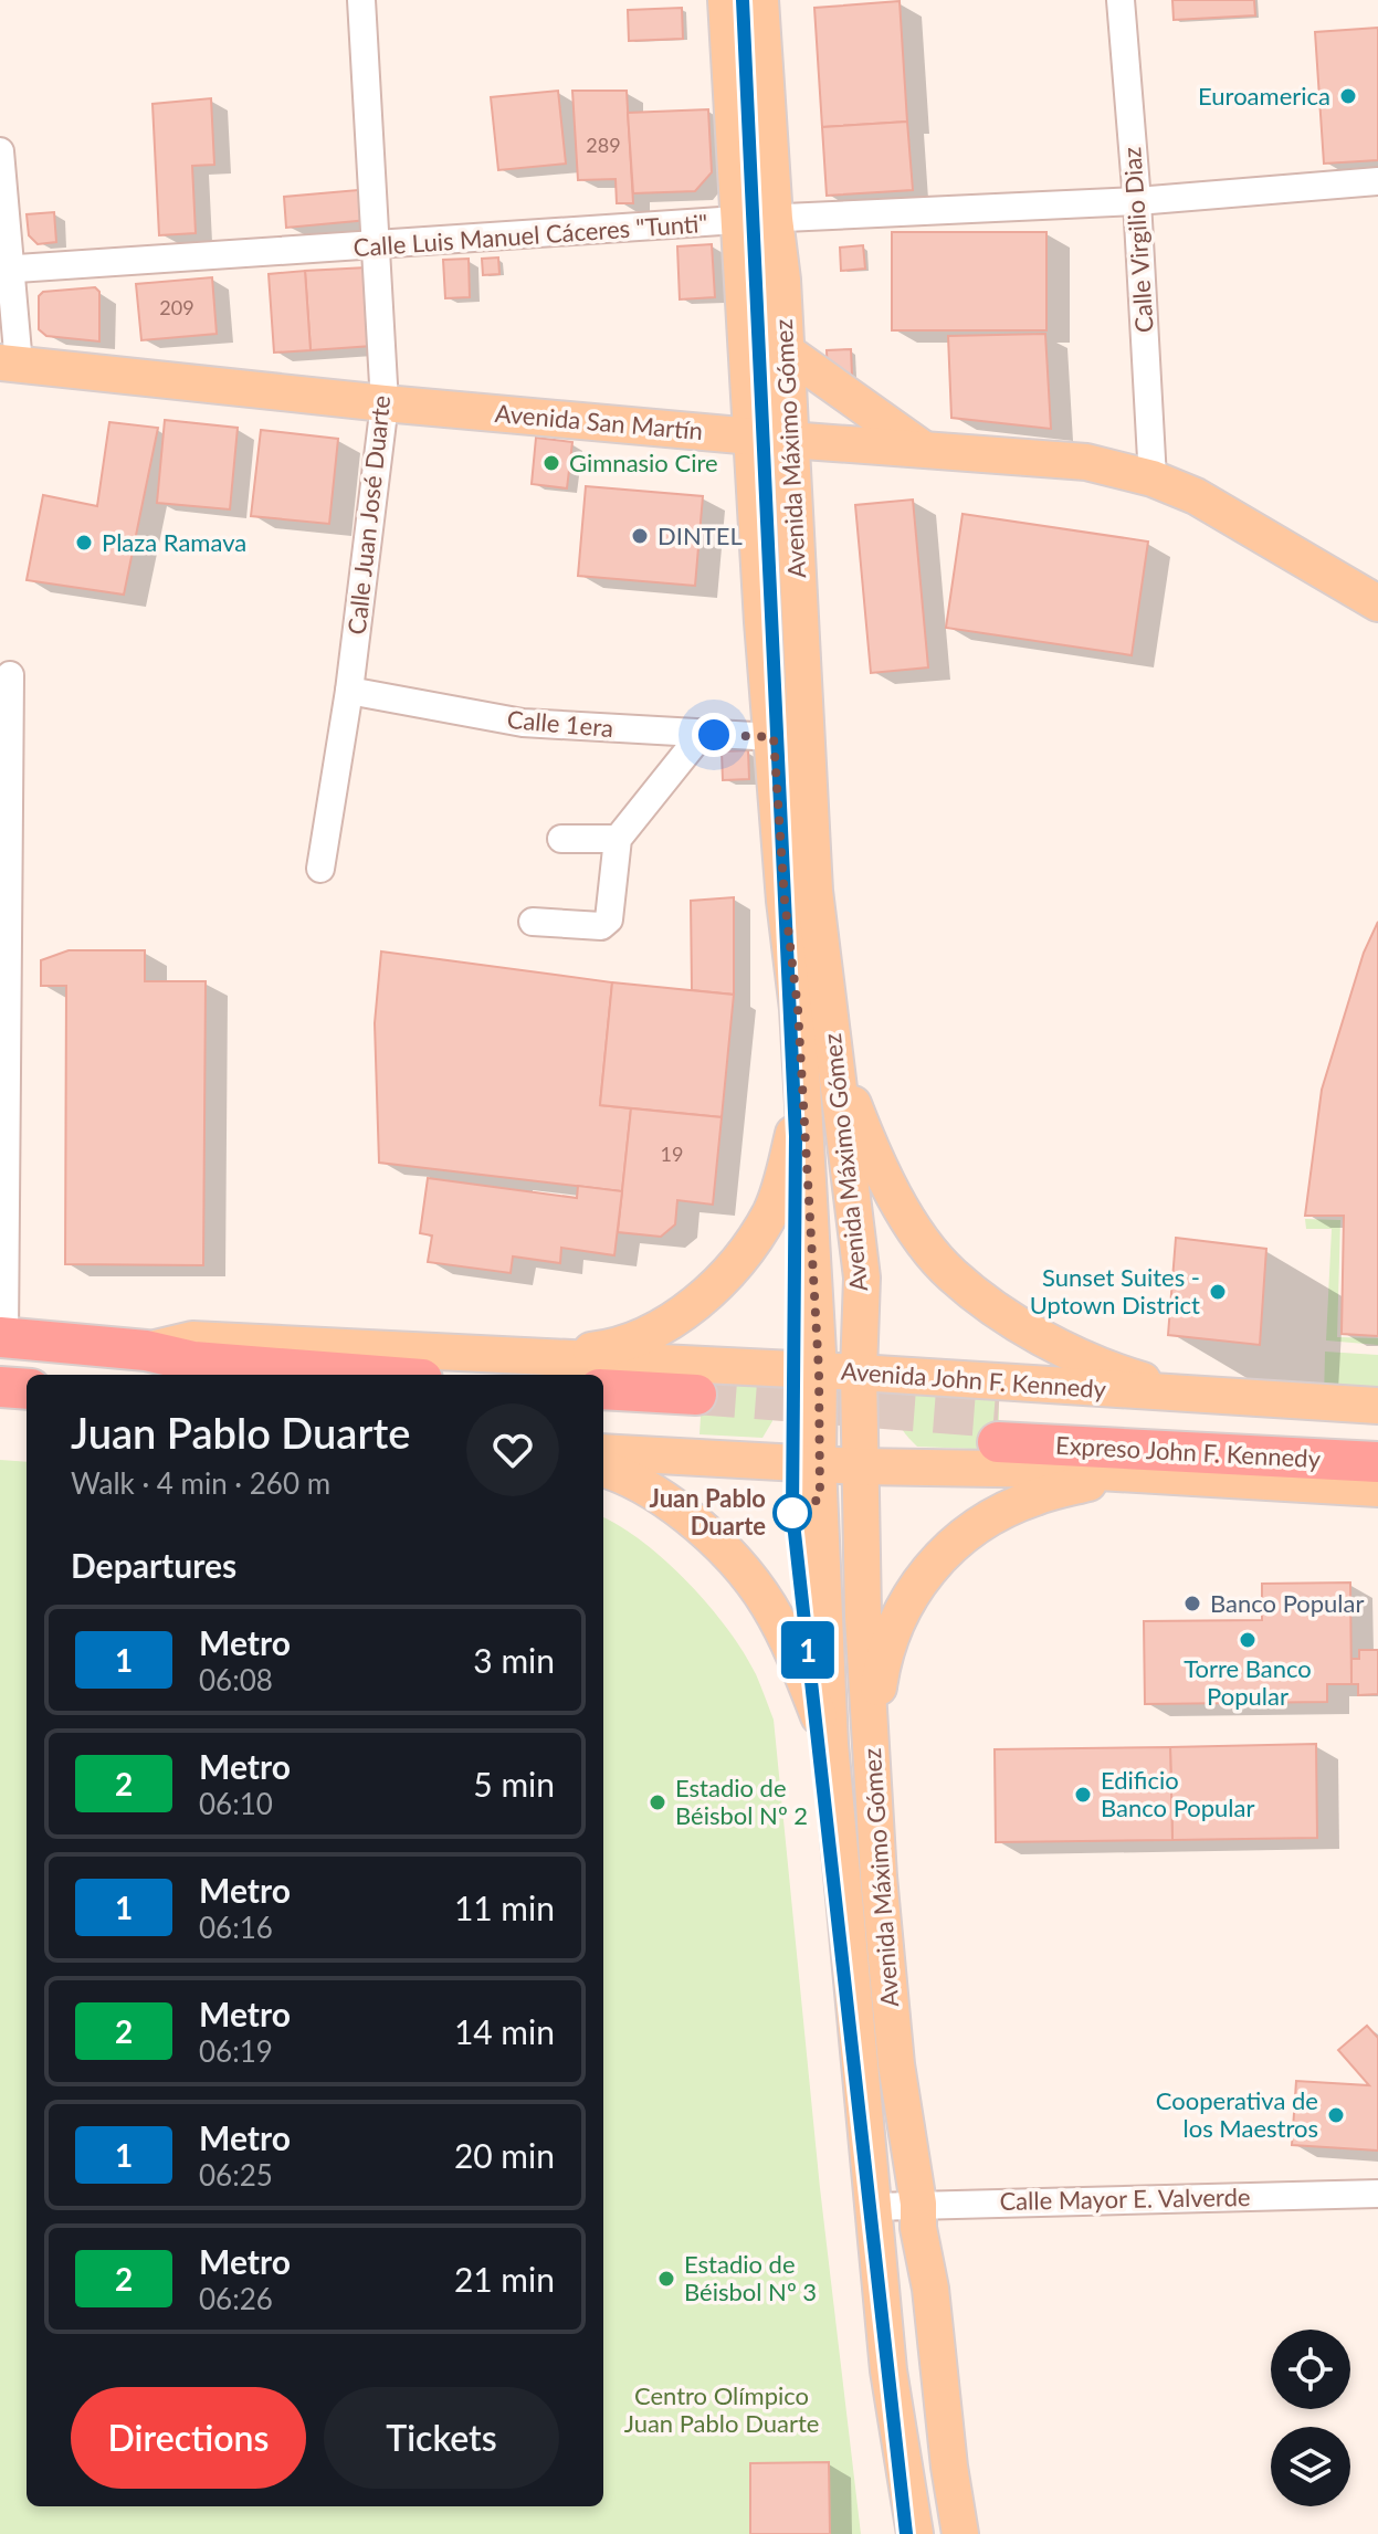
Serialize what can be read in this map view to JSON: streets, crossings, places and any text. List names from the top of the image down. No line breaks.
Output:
{"streets":{"highway":["Expreso John F. Kennedy"],"main road":["Avenida San Martín","Avenida Máximo Gómez","Avenida John F. Kennedy"],"street":["Calle Luis Manuel Cáceres \"Tunti\"","Calle Virgilio Diaz","Calle Juan José Duarte","Calle 1era","Calle Mayor E. Valverde"]},"crossings":[["Calle Luis Manuel Cáceres \"Tunti\"","Calle Virgilio Diaz"],["Calle Luis Manuel Cáceres \"Tunti\"","Avenida Máximo Gómez"],["Calle Luis Manuel Cáceres \"Tunti\"","Calle Juan José Duarte"],["Calle Virgilio Diaz","Avenida San Martín"],["Avenida San Martín","Avenida Máximo Gómez"],["Avenida San Martín","Calle Juan José Duarte"],["Avenida Máximo Gómez","Calle 1era"],["Avenida Máximo Gómez","Avenida John F. Kennedy"],["Avenida Máximo Gómez","Calle Mayor E. Valverde"],["Calle Juan José Duarte","Calle 1era"]],"parks":["Centro Olímpico Juan Pablo Duarte"],"places":["Euroamerica","Gimnasio Cire","DINTEL","Plaza Ramava","Sunset Suites - Uptown District","Juan Pablo Duarte","Banco Popular","Torre Banco Popular","Edificio Banco Popular","Estadio de Béisbol Nº 2","Cooperativa de los Maestros","Estadio de Béisbol Nº 3"],"lines":["metro line 1"],"house_numbers":["289","209","19"],"page":{"on_map":"1","heading":[["Juan Pablo Duarte","Walk · 4 min · 260 m"],"Departures"],"list":[{"mark":"1","name":"Metro","note":"06:08","value":"3 min"},{"mark":"2","name":"Metro","note":"06:10","value":"5 min"},{"mark":"1","name":"Metro","note":"06:16","value":"11 min"},{"mark":"2","name":"Metro","note":"06:19","value":"14 min"},{"mark":"1","name":"Metro","note":"06:25","value":"20 min"},{"mark":"2","name":"Metro","note":"06:26","value":"21 min"}],"buttons":["Directions","Tickets"]}}
